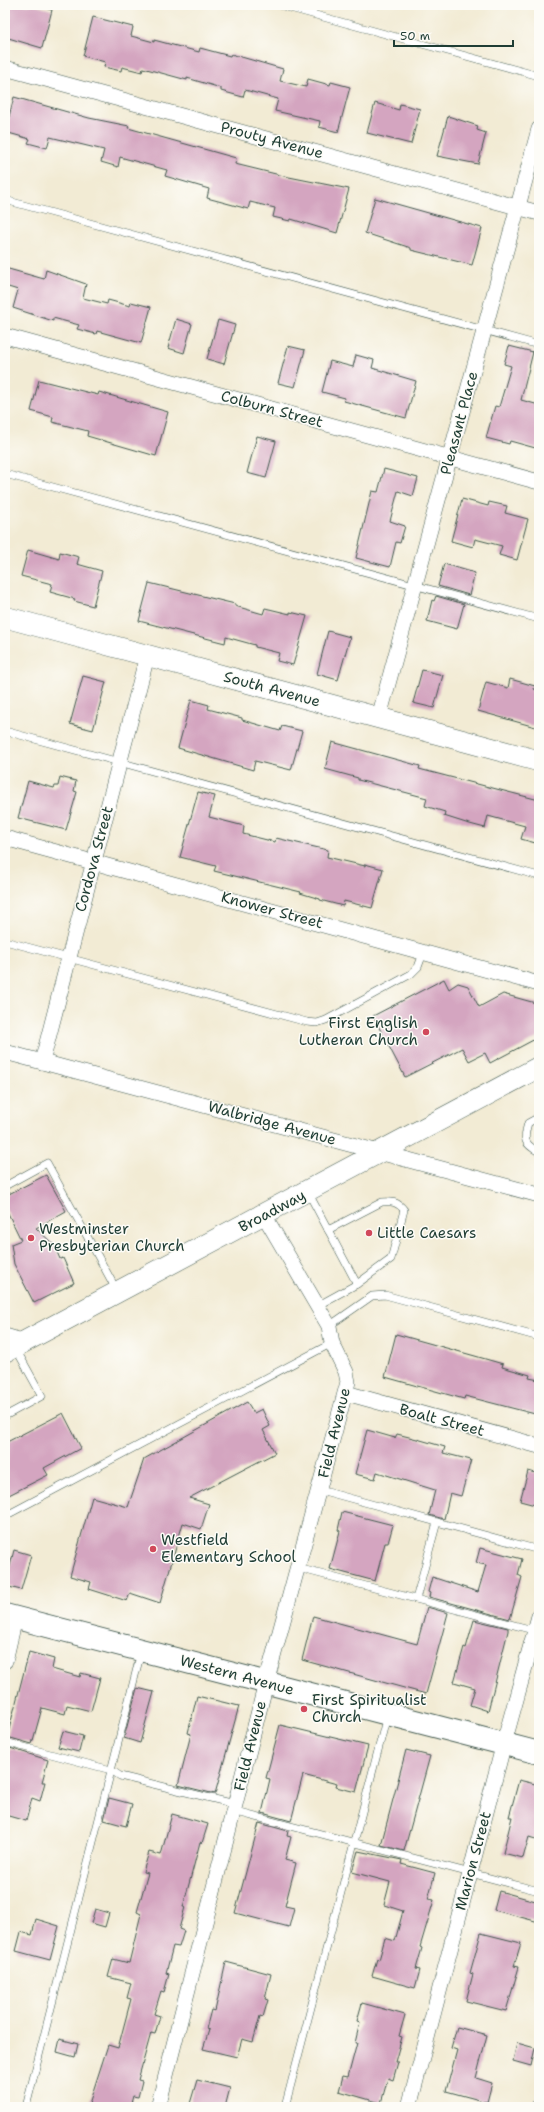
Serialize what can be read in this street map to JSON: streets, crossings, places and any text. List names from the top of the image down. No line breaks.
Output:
{"streets":{"main road":["Western Avenue"],"street":["Prouty Avenue","Colburn Street","Pleasant Place","South Avenue","Cordova Street","Knower Street","Walbridge Avenue","Broadway","Boalt Street","Field Avenue","Marion Street"]},"crossings":[["Prouty Avenue","Pleasant Place"],["Colburn Street","Pleasant Place"],["Pleasant Place","South Avenue"],["South Avenue","Cordova Street"],["Cordova Street","Knower Street"],["Cordova Street","Walbridge Avenue"],["Walbridge Avenue","Broadway"],["Broadway","Field Avenue"],["Boalt Street","Field Avenue"],["Field Avenue","Western Avenue"],["Western Avenue","Marion Street"]],"places":["First English Lutheran Church","Little Caesars","Westminster Presbyterian Church","Westfield Elementary School","First Spiritualist Church"],"scale_bar":"50 m"}
